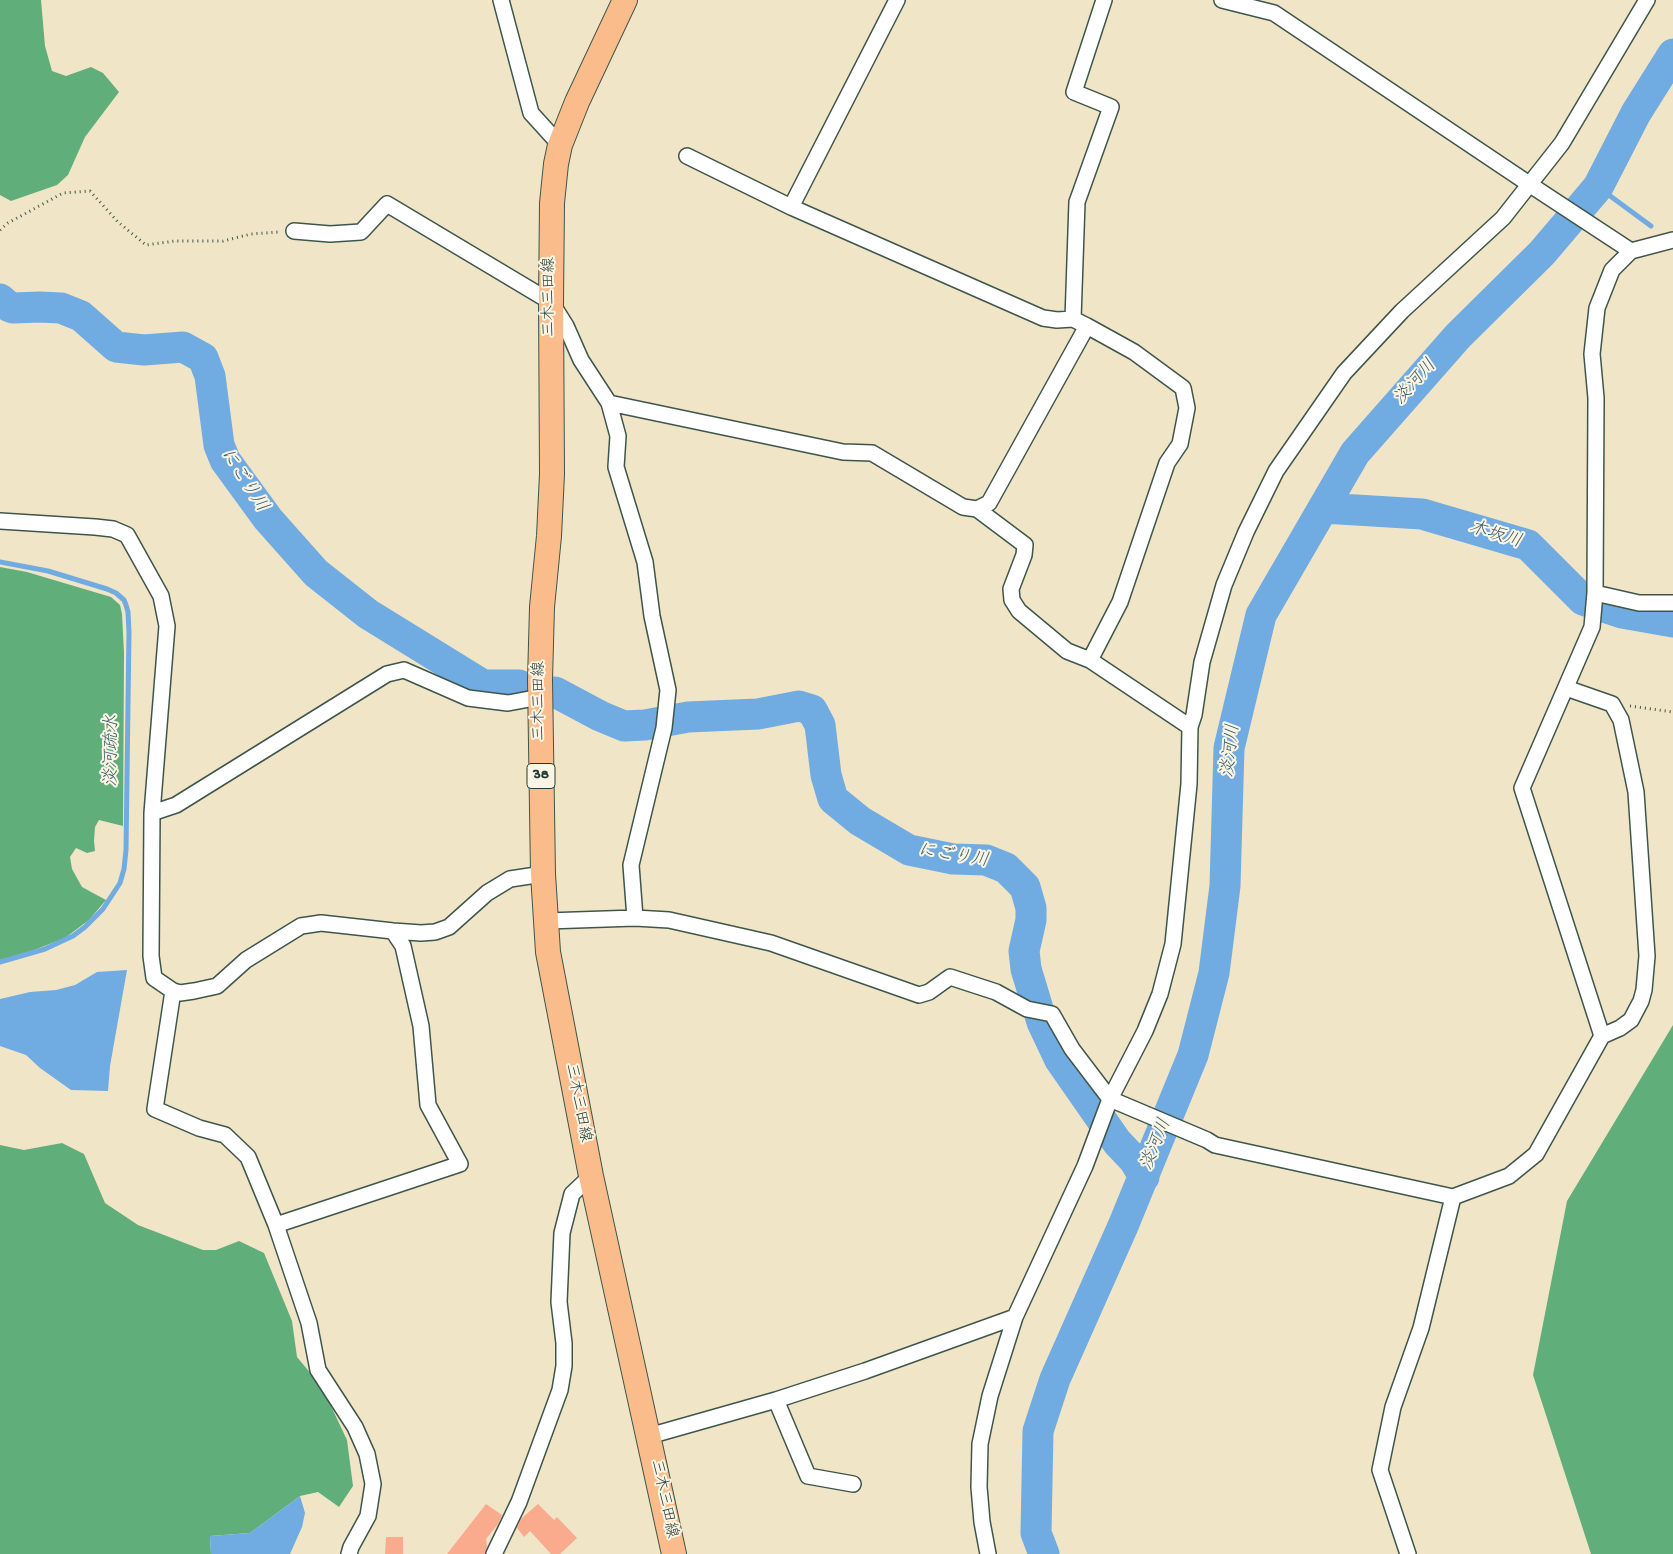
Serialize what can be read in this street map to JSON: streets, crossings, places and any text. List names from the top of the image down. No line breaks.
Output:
{"streets":{"main road":["三木三田線","38"]},"water":["淡河川","にごり川","木坂川","淡河疏水"]}
